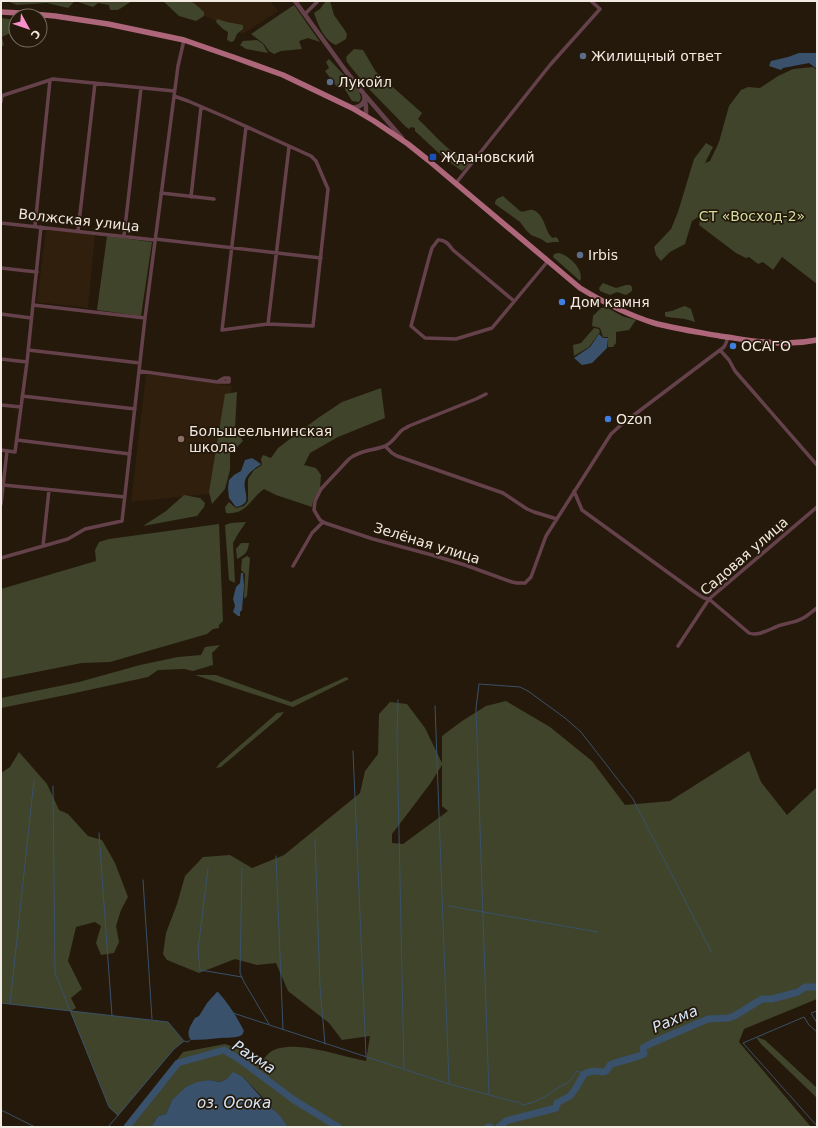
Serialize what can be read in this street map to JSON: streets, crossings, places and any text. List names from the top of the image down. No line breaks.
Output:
{"streets":{"street":["Волжская улица","Зелёная улица","Садовая улица"]},"water":["Рахма","оз. Осока"],"parks":["СТ «Восход-2»"],"places":{"other":["Жилищный ответ","Лукойл","Irbis","Дом камня","ОСАГО","Ozon","Большеельнинская школа"],"transit":["Ждановский"]},"north":"bottom right"}
